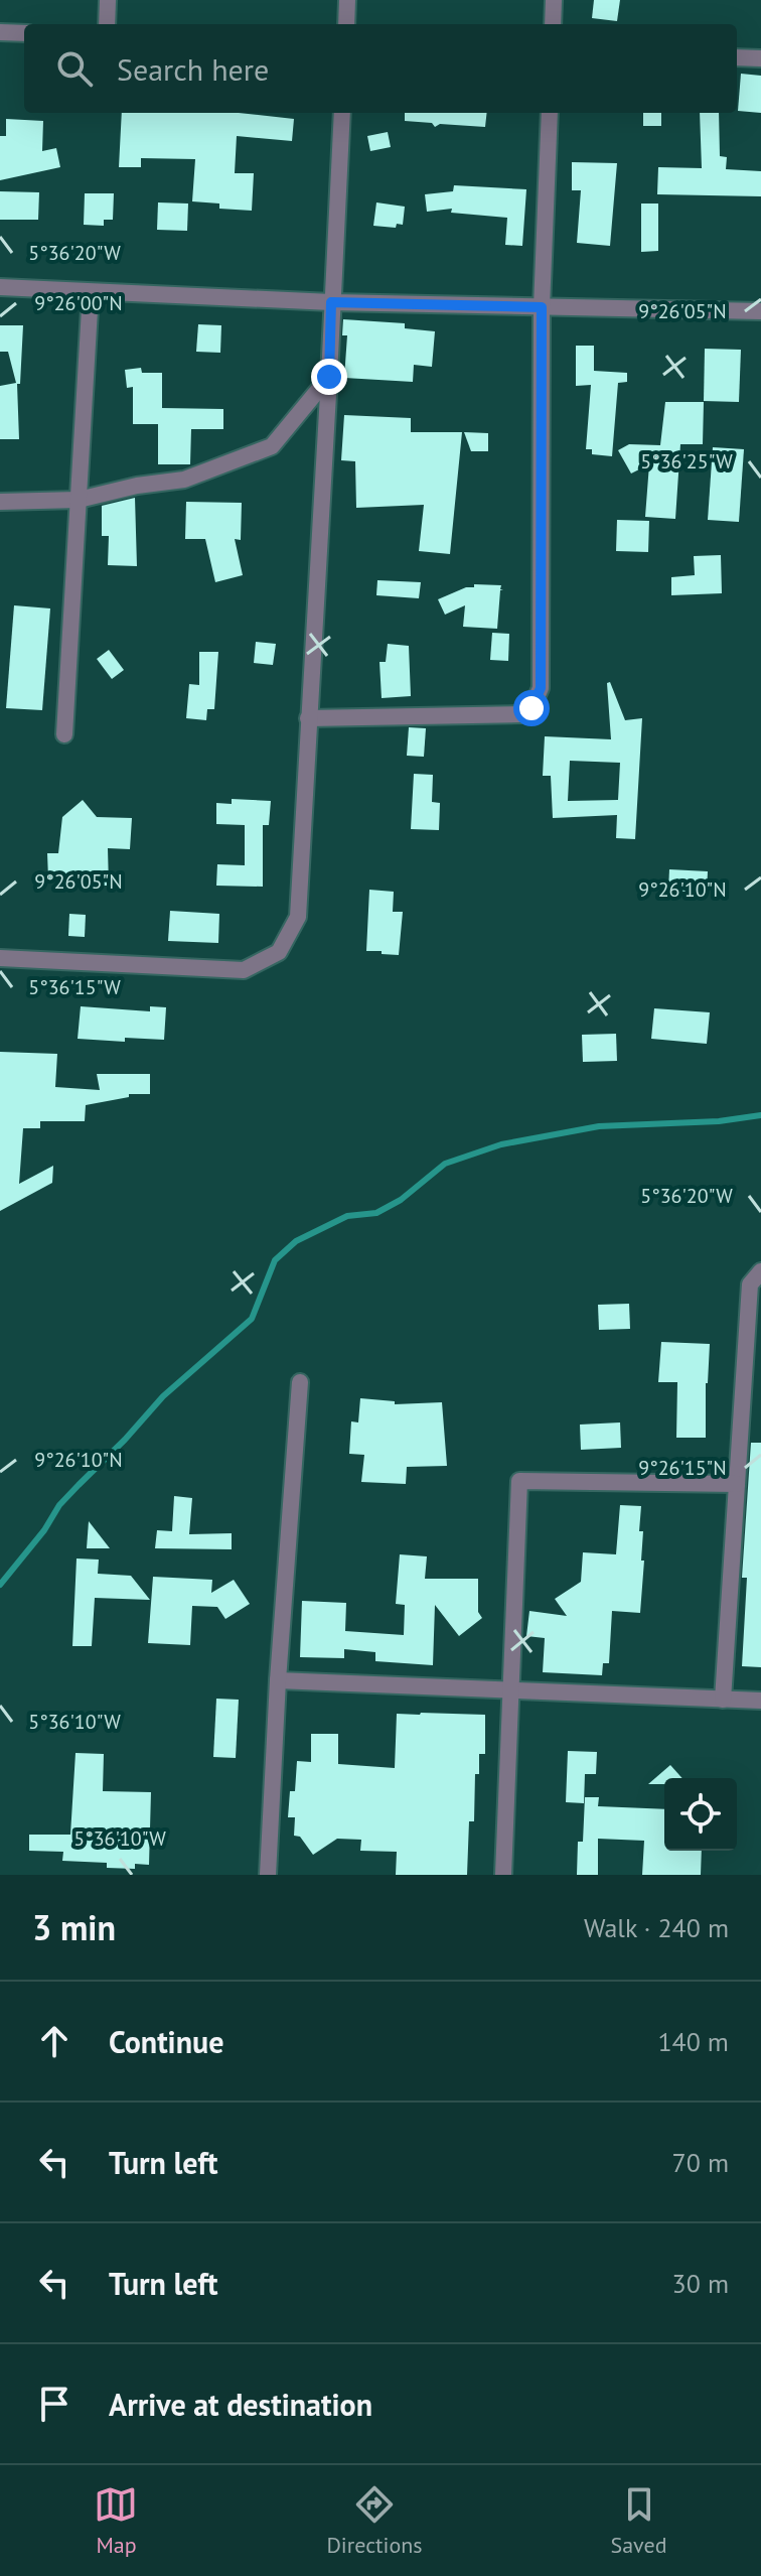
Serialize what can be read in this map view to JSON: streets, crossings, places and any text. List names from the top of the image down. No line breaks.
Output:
{"page":{"search":"Search here","heading":["3 min","Walk · 240 m"],"list":[["Continue","140 m"],["Turn left","70 m"],["Turn left","30 m"],"Arrive at destination"],"nav":["Map","Directions","Saved"]},"coordinates":["5°36'20\"W","9°26'00\"N","9°26'05\"N","5°36'25\"W","9°26'10\"N","5°36'15\"W","9°26'15\"N","5°36'10\"W"]}
